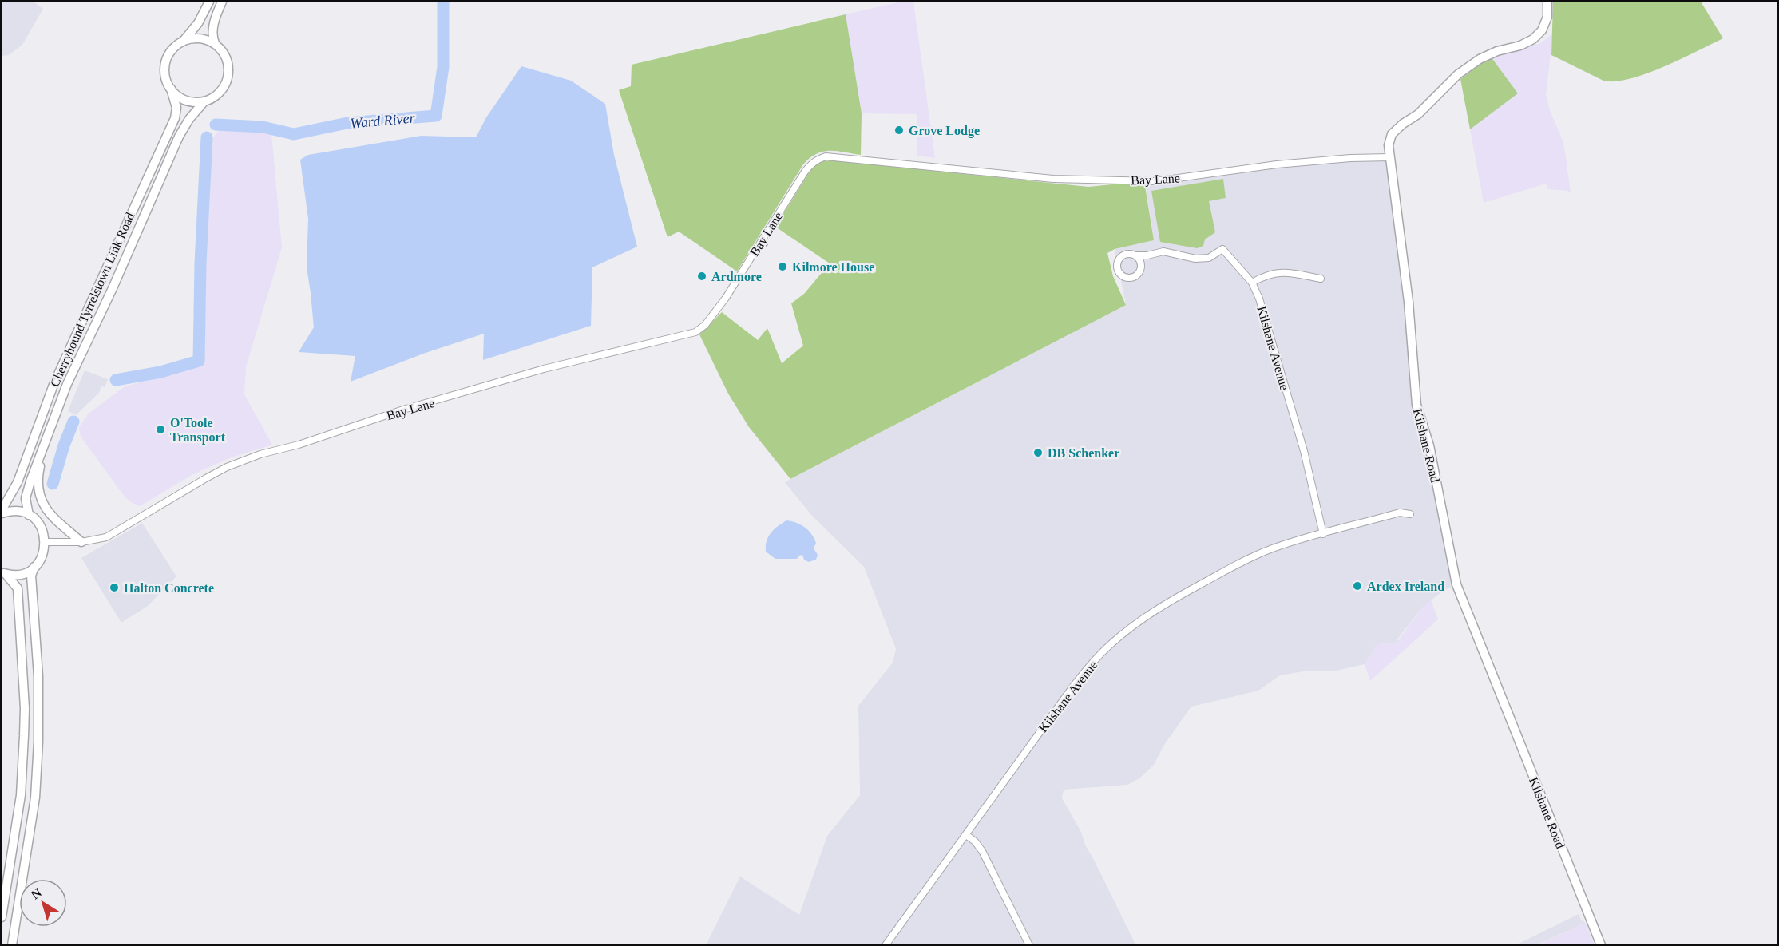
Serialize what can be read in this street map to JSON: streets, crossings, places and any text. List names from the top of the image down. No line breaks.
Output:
{"streets":{"street":["Bay Lane","Cherryhound Tyrrelstown Link Road","Kilshane Avenue","Kilshane Road"]},"crossings":[["Bay Lane","Kilshane Road"]],"water":["Ward River"],"places":["Grove Lodge","Kilmore House","Ardmore","O'Toole Transport","DB Schenker","Ardex Ireland","Halton Concrete"],"north":"top left"}
